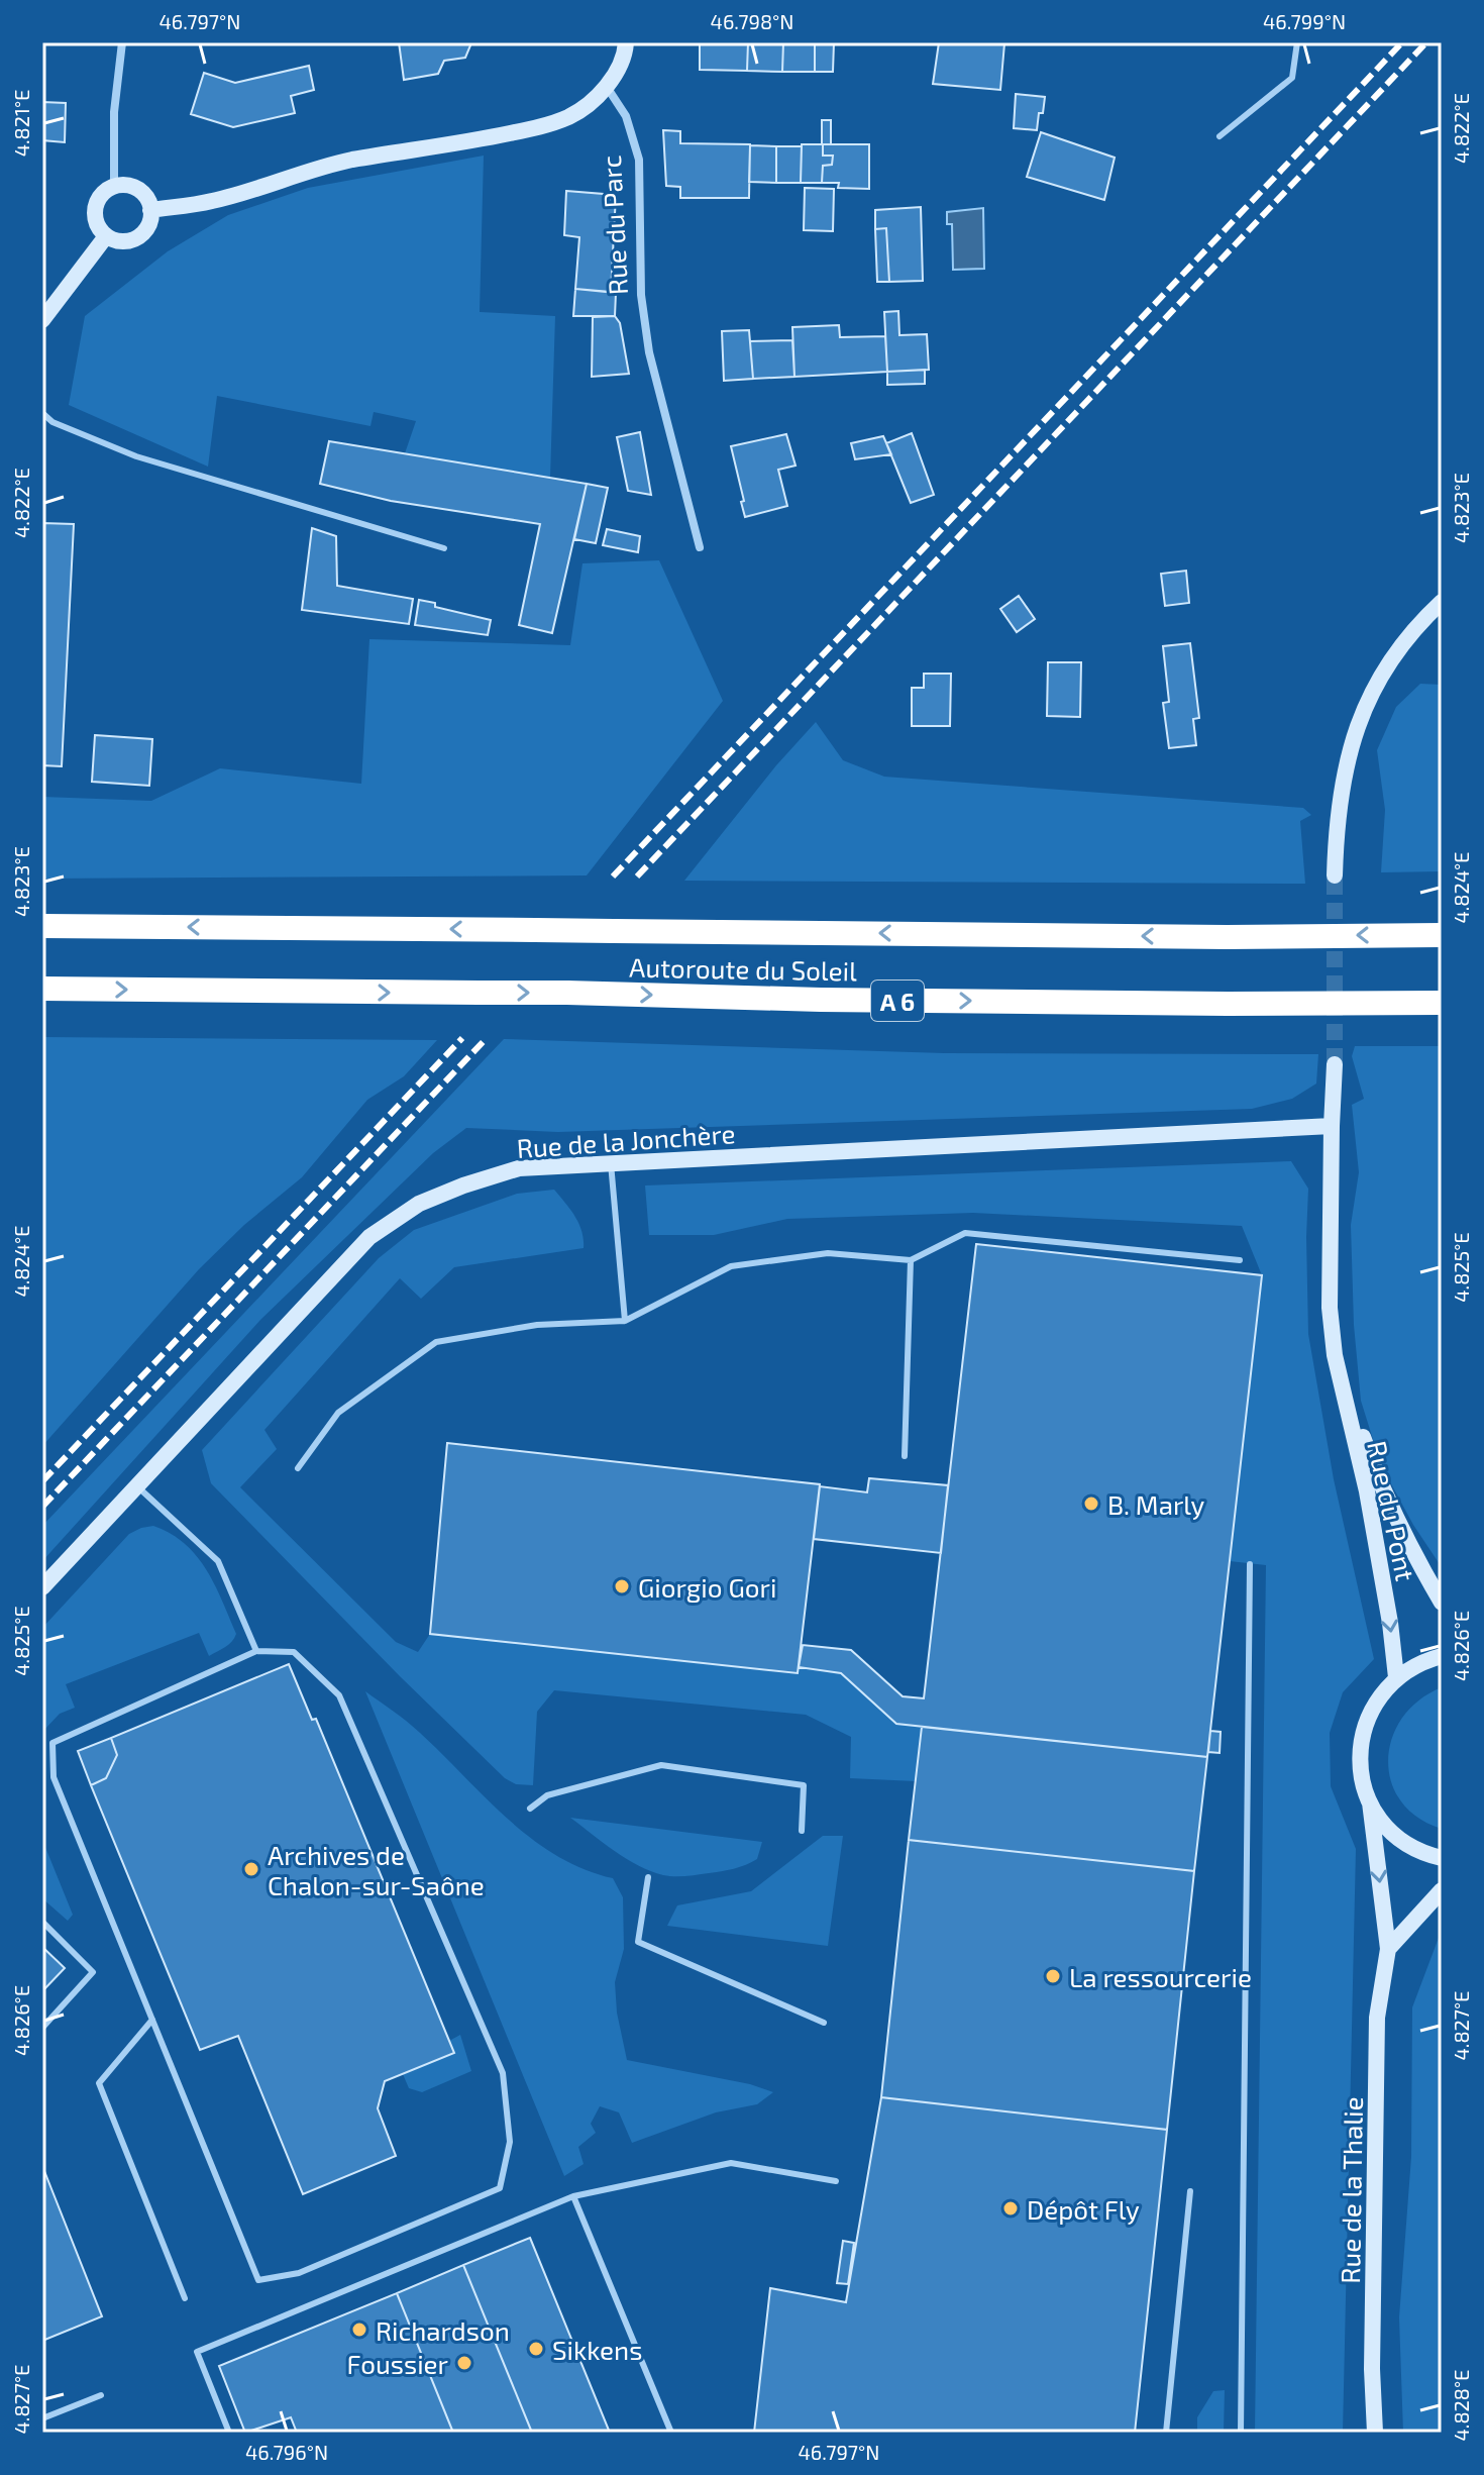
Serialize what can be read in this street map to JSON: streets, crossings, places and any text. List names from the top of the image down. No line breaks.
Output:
{"streets":{"highway":["Autoroute du Soleil","A 6"],"street":["Rue du Parc","Rue de la Jonchère","Rue du Pont","Rue de la Thalie"]},"crossings":[["Rue de la Jonchère","Rue du Pont"],["Rue du Pont","Rue de la Thalie"]],"places":["B. Marly","Giorgio Gori","Archives de Chalon-sur-Saône","La ressourcerie","Dépôt Fly","Richardson","Sikkens","Foussier"],"coordinates":["46.797°N","46.798°N","46.799°N","4.821°E","4.822°E","4.823°E","4.824°E","4.825°E","4.826°E","4.827°E","4.828°E","46.796°N"]}
